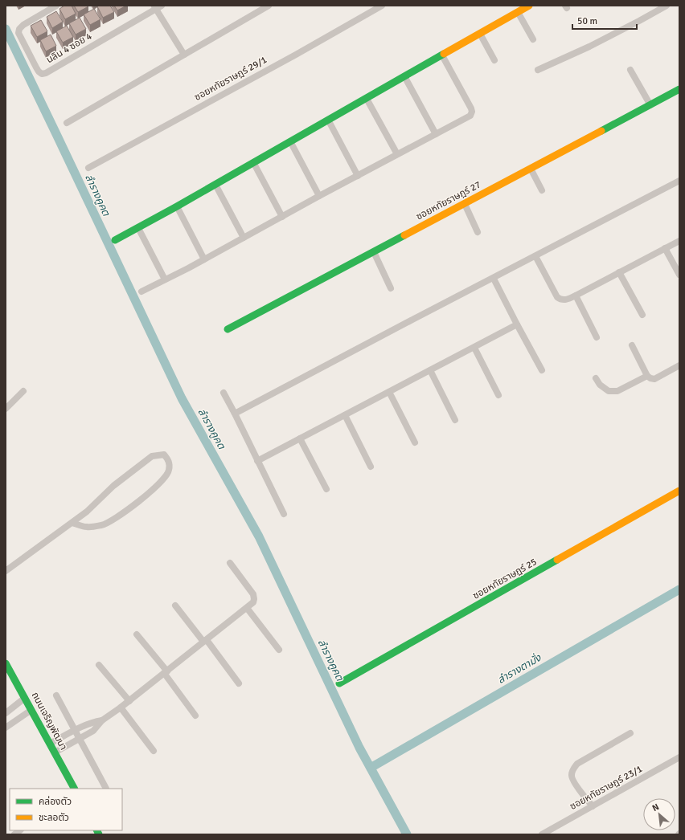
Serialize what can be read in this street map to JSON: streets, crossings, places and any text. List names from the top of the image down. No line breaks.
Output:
{"streets":{"street":["นลิน 4 ซอย 4","ซอยหทัยราษฎร์ 29/1","ซอยหทัยราษฎร์ 27","ซอยหทัยราษฎร์ 25","ถนนเจริญพัฒนา","ซอยหทัยราษฎร์ 23/1"]},"water":["ลำรางคูคต","ลำรางตามั่ง"],"legend":["คล่องตัว","ชะลอตัว"],"scale_bar":"50 m","north":"top left"}
